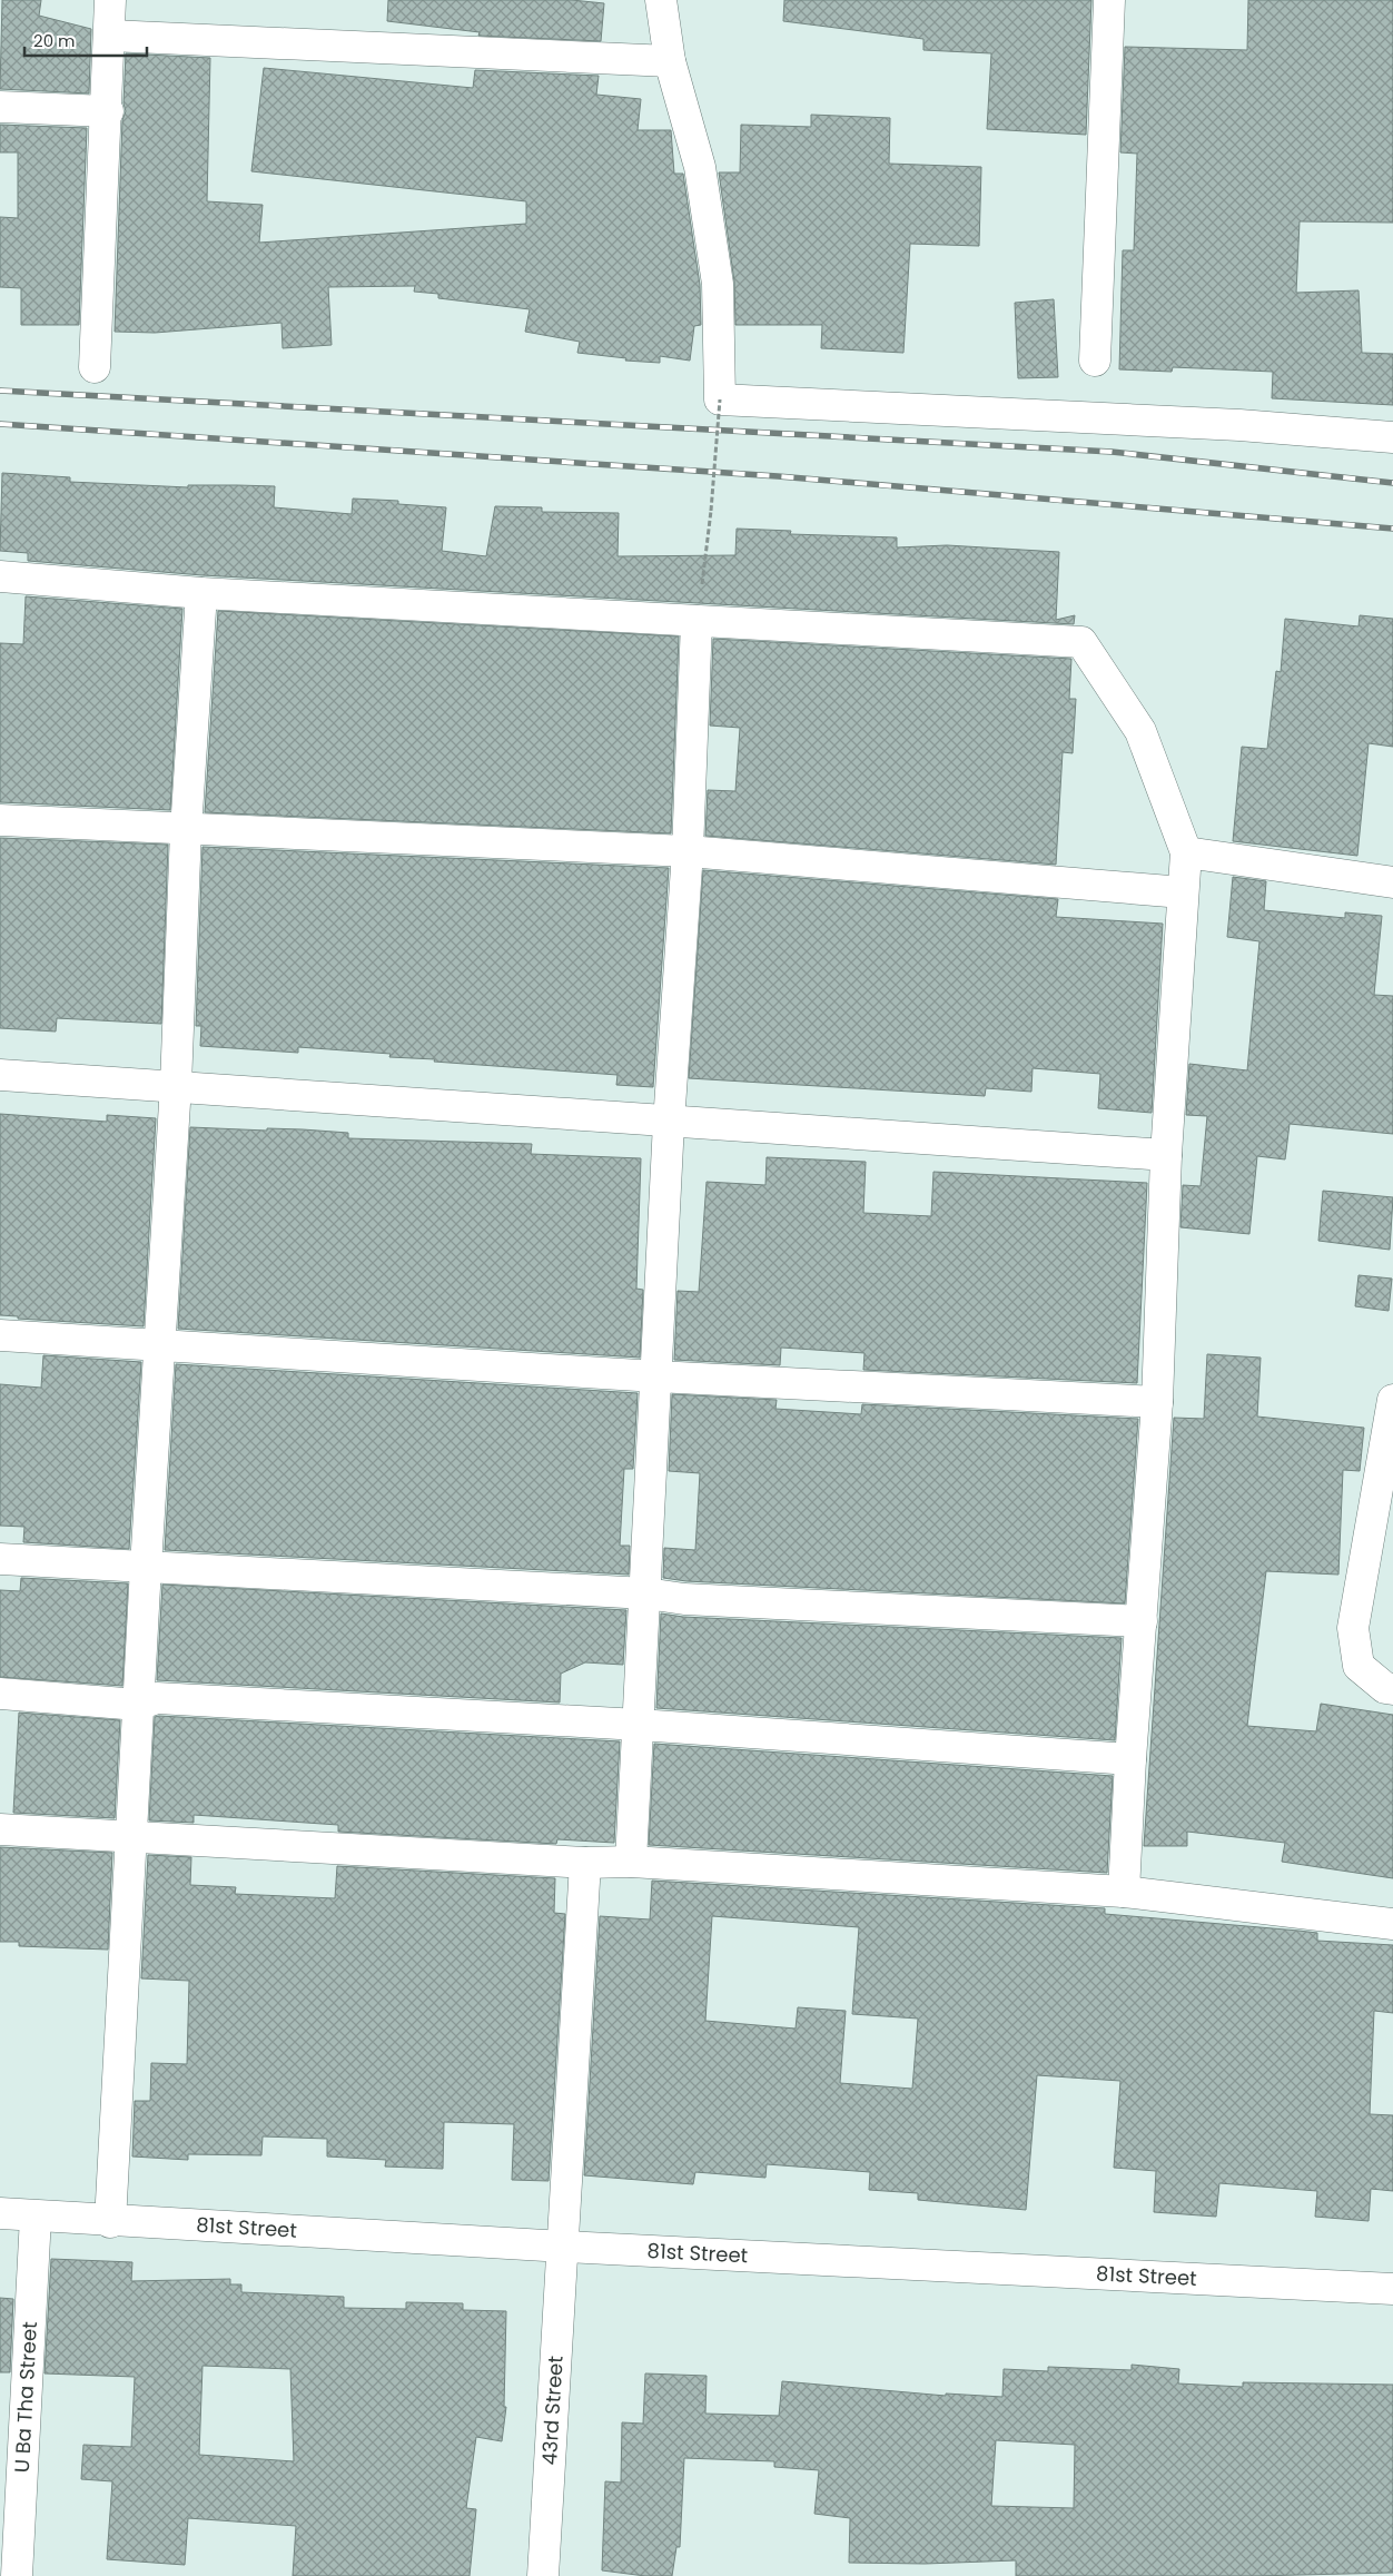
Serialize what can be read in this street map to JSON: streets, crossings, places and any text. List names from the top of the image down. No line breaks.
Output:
{"streets":{"street":["81st Street","U Ba Tha Street","43rd Street"]},"crossings":[["81st Street","U Ba Tha Street"],["81st Street","43rd Street"]],"scale_bar":"20 m"}
